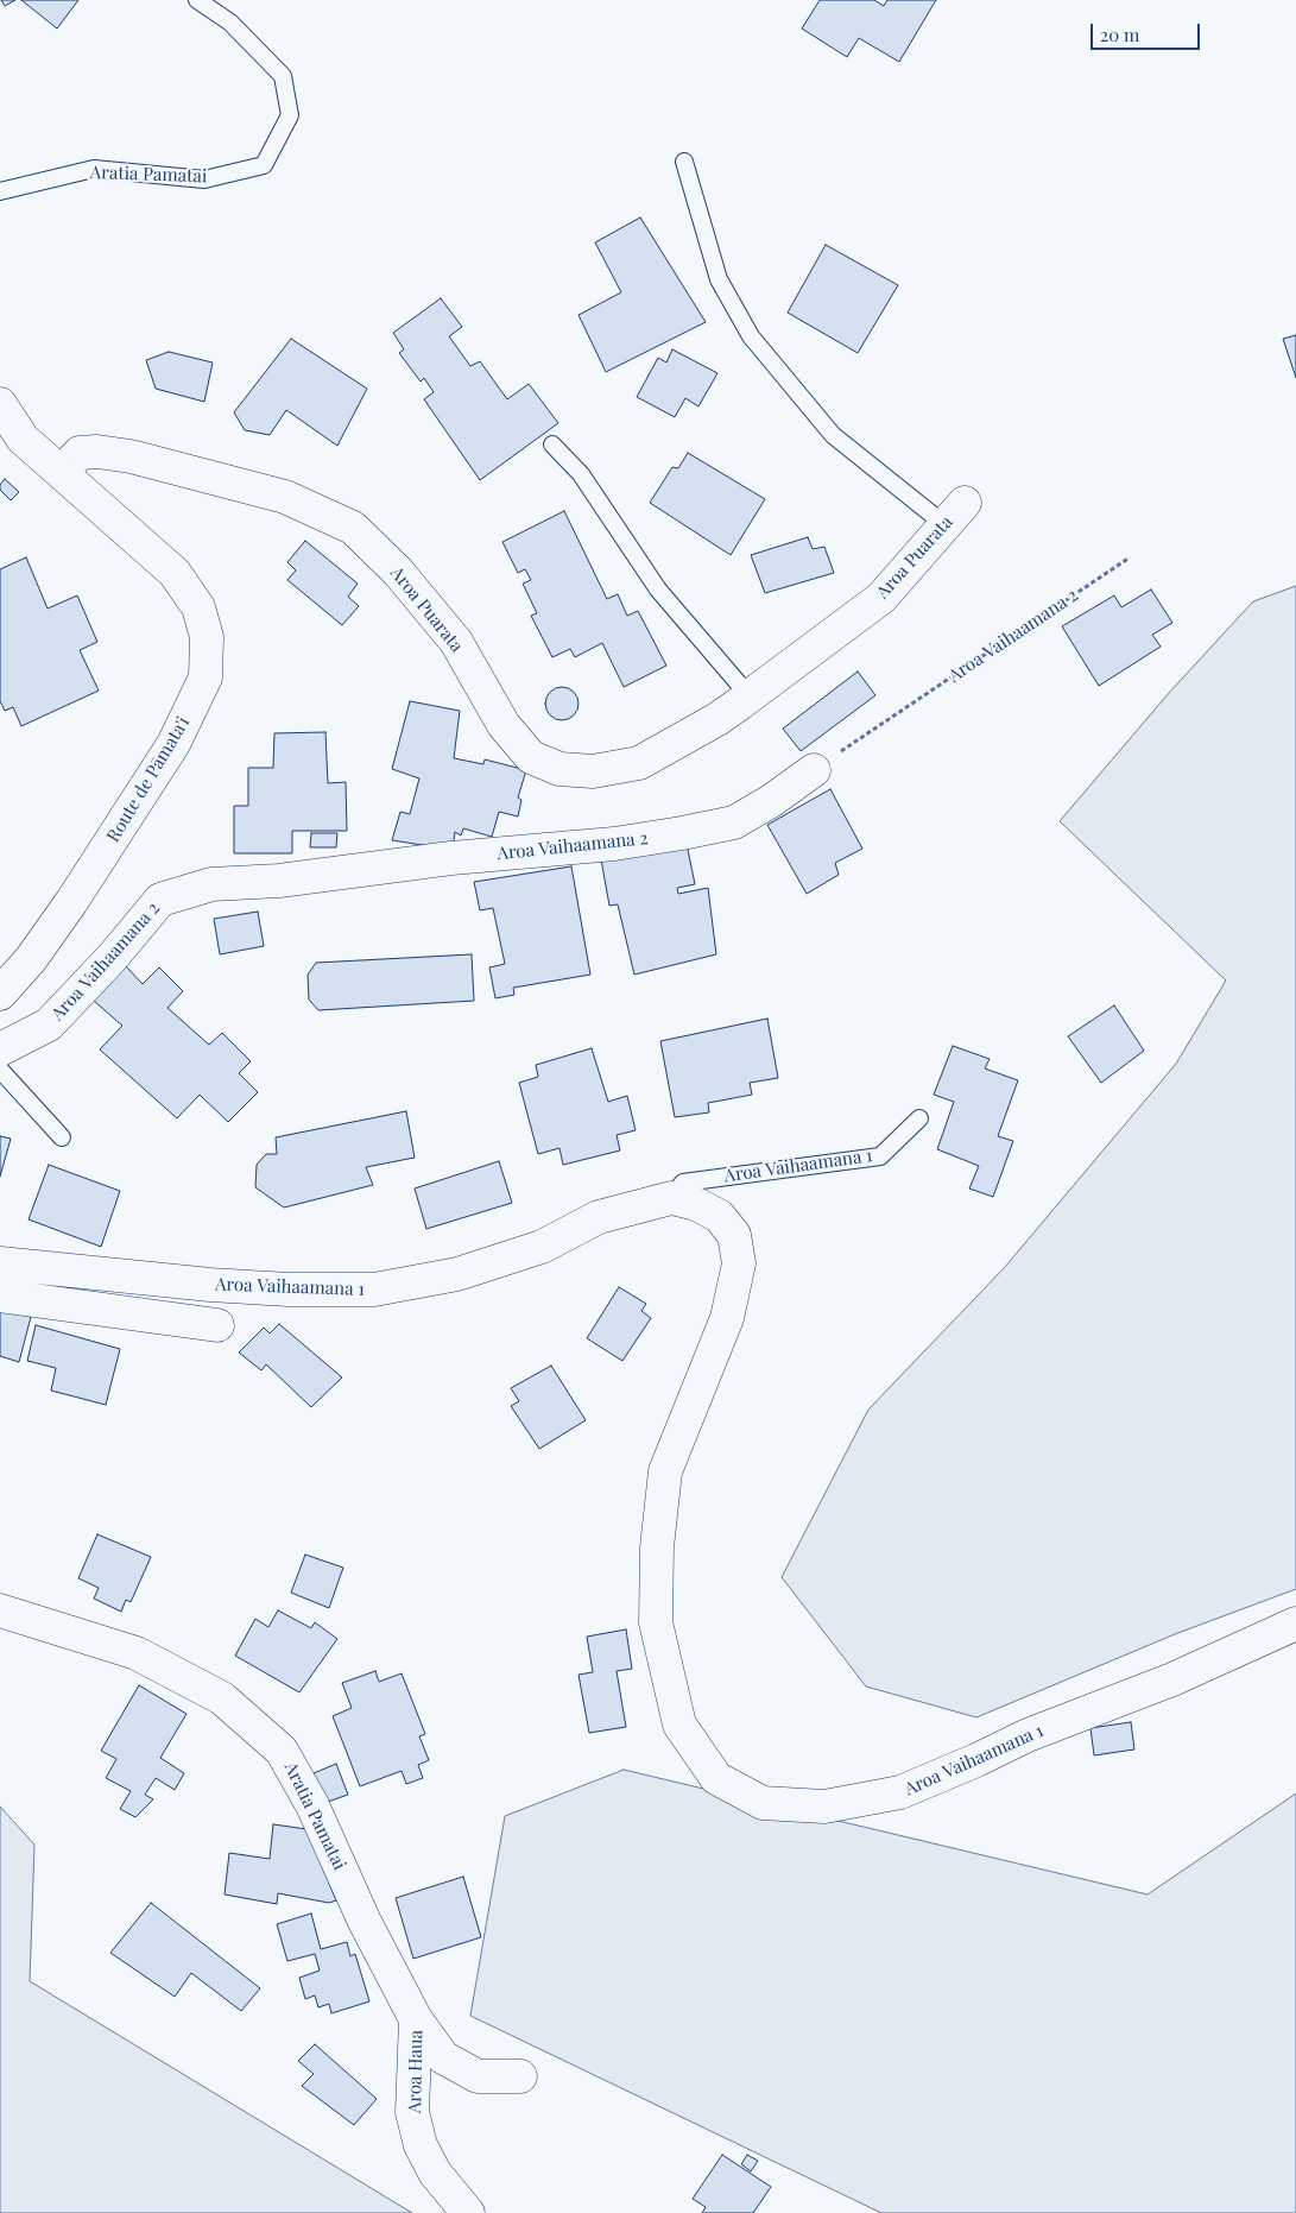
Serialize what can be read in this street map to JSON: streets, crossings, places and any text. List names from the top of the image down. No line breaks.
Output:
{"streets":{"street":["Aratia Pamatai","Aroa Puarata","Aroa Vaihaamana 2","Route de Pāmata'i","Aroa Vaihaamana 1","Aroa Haua"]},"crossings":[["Aratia Pamatai","Aroa Haua"],["Aroa Puarata","Route de Pāmata'i"]],"scale_bar":"20 m"}
